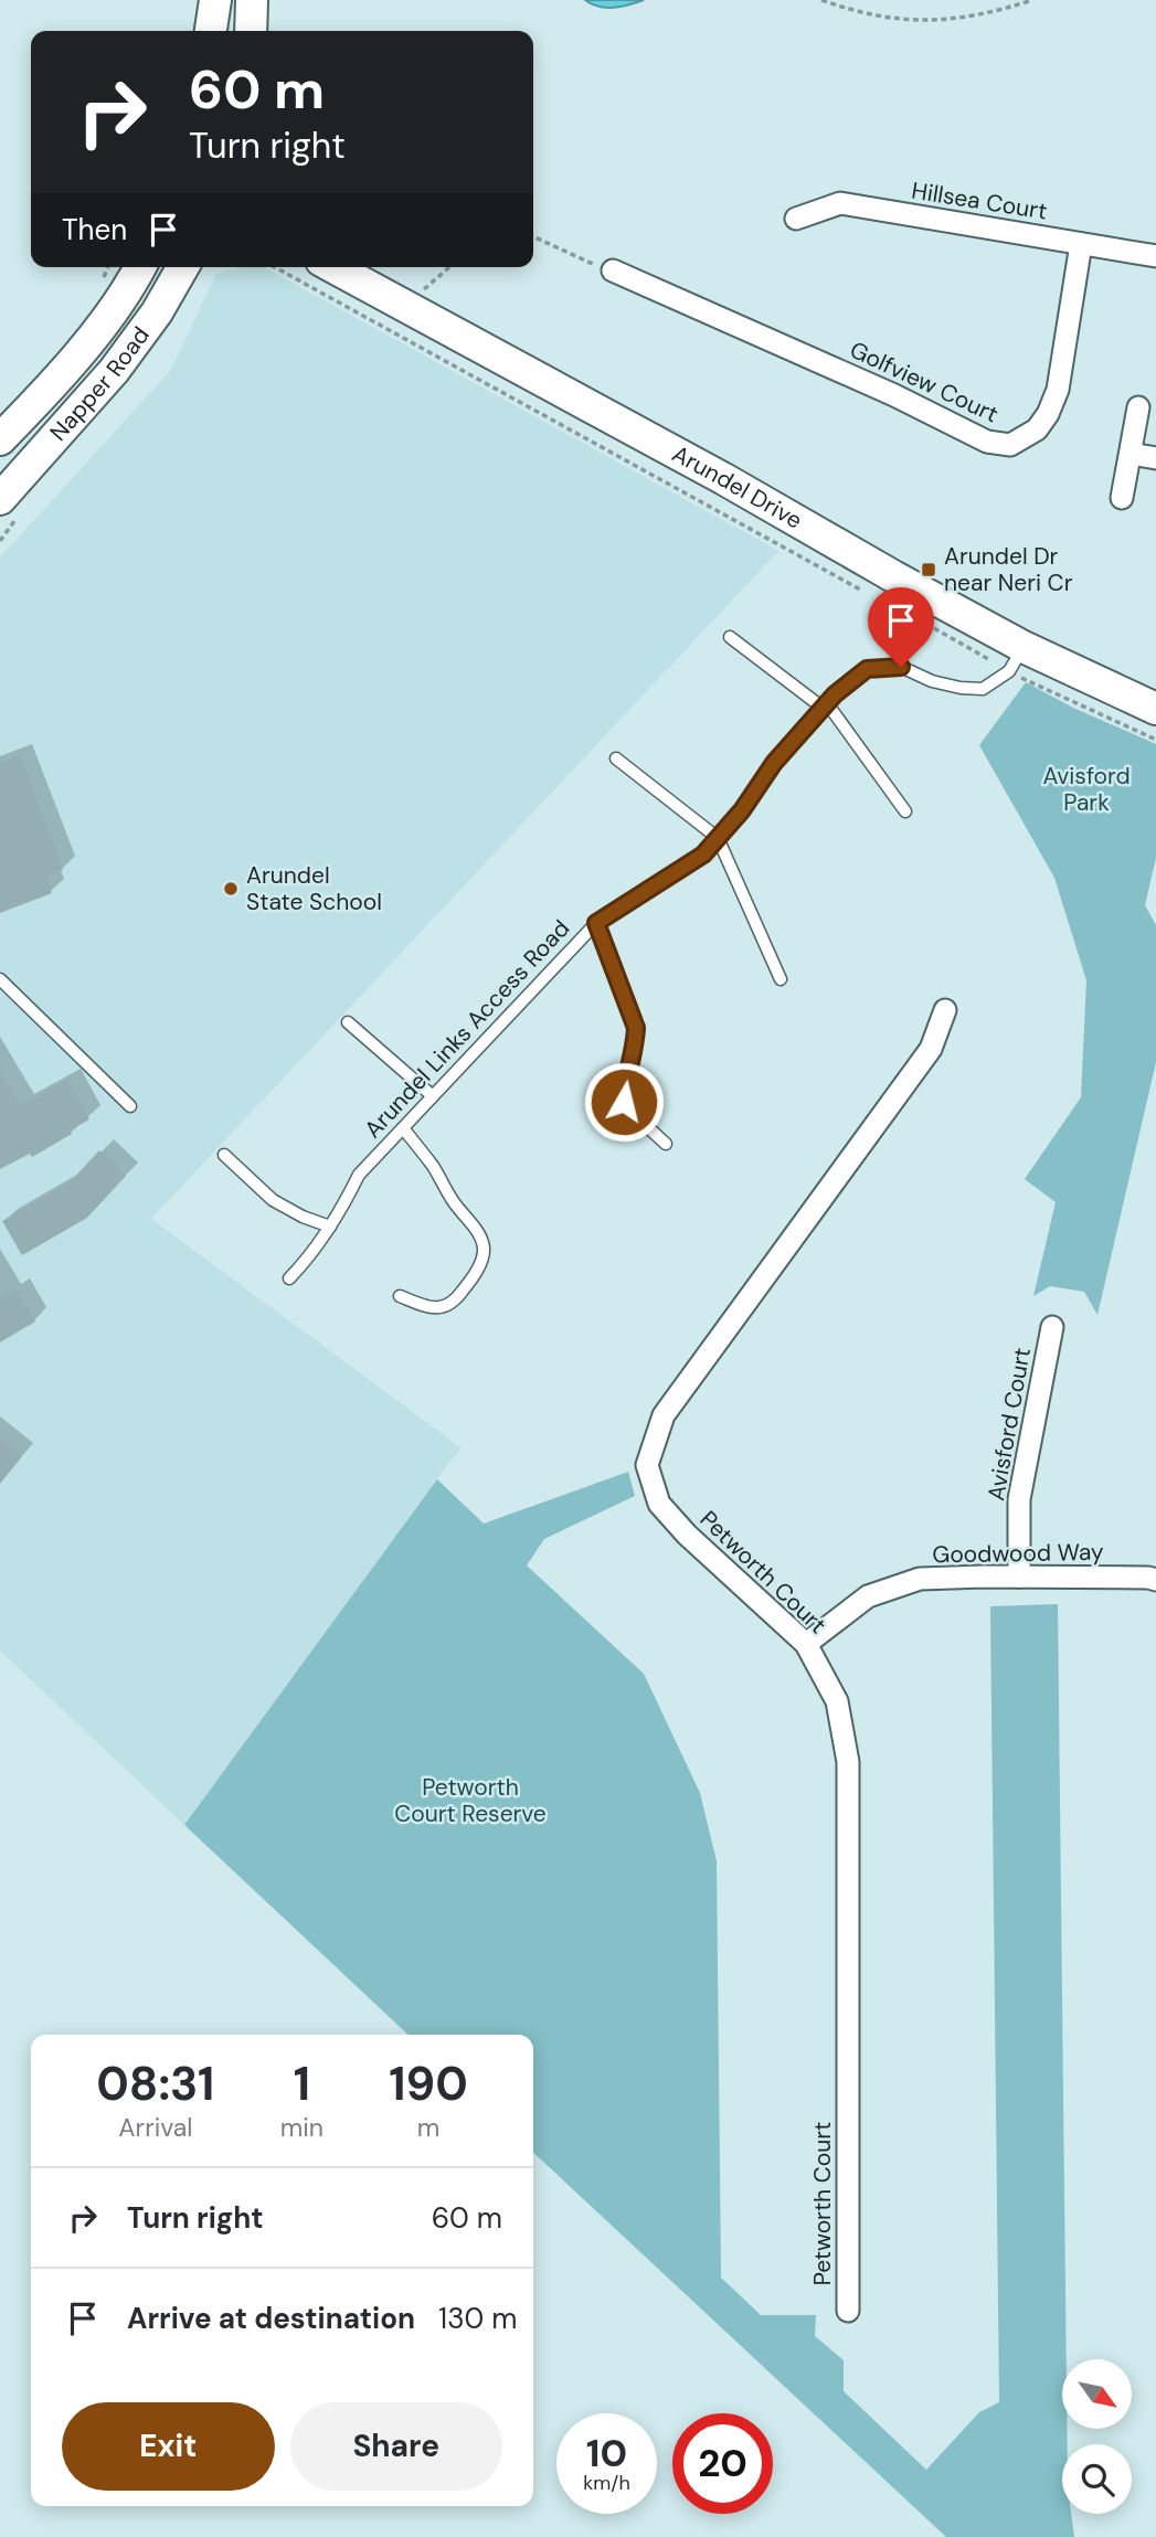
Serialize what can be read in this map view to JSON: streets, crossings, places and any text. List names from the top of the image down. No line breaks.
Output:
{"streets":{"main road":["Napper Road","Arundel Drive"],"street":["Hillsea Court","Golfview Court","Avisford Court","Goodwood Way","Petworth Court"],"lane":["Arundel Links Access Road"]},"crossings":[["Hillsea Court","Golfview Court"],["Arundel Drive","Arundel Links Access Road"],["Avisford Court","Goodwood Way"],["Goodwood Way","Petworth Court"]],"parks":["Avisford Park","Petworth Court Reserve"],"places":{"transit":["Arundel Dr near Neri Cr"],"other":["Arundel State School"]},"north":"bottom right","page":{"turn":["60 m","Turn right"],"then":"Then","eta":["08:31","Arrival","1","min","190","m"],"list":[{"name":"Turn right","value":"60 m"},{"name":"Arrive at destination","value":"130 m"}],"buttons":["Exit","Share"],"speed":"10 km/h","limit":"20"}}
